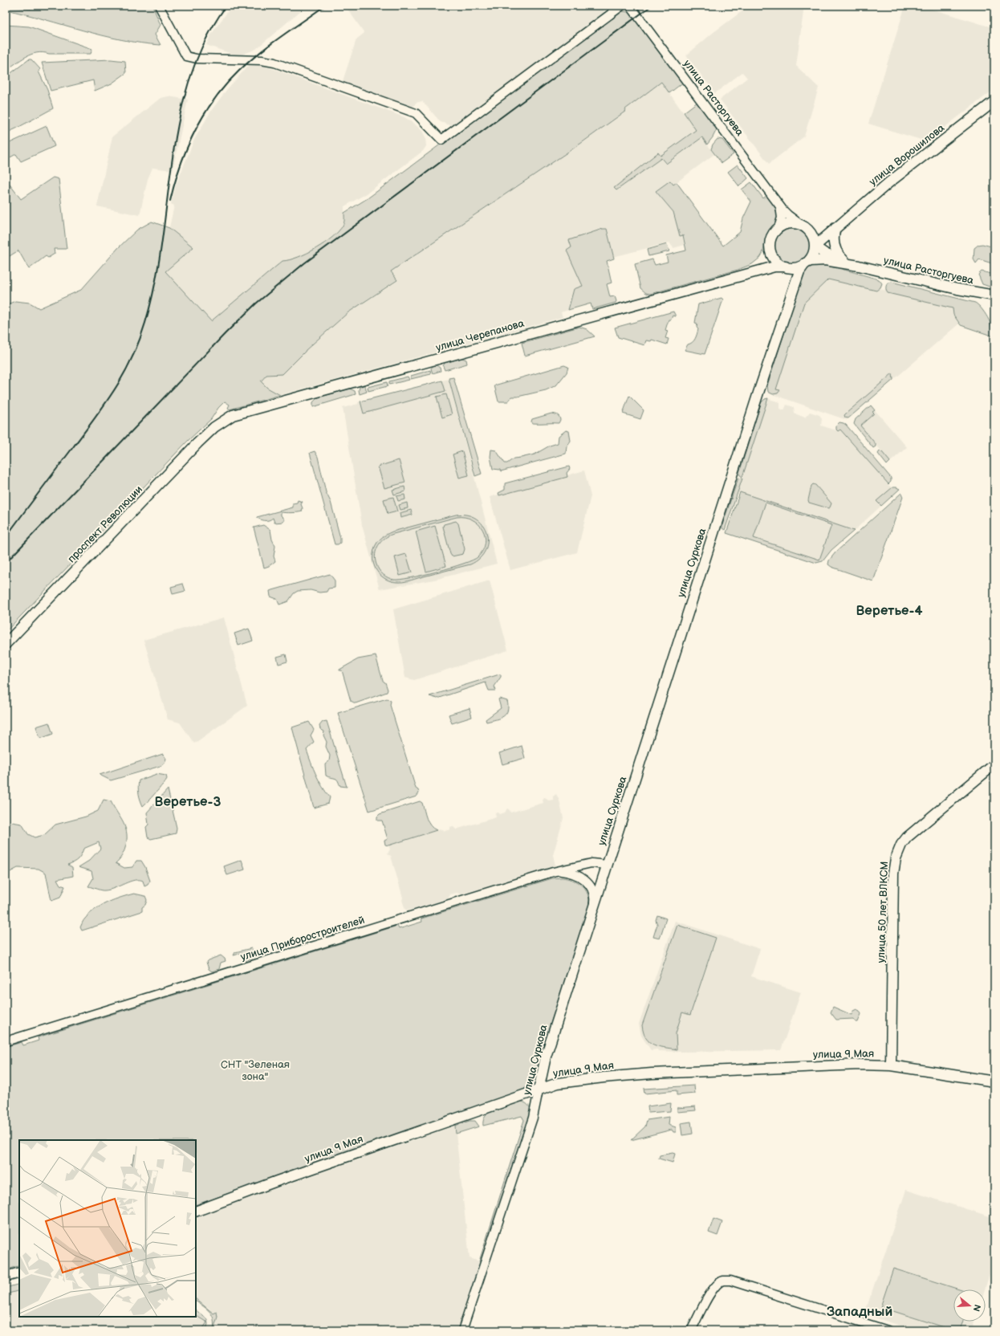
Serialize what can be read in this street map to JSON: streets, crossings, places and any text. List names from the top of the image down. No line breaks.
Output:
{"streets":{"main road":["улица Расторгуева","улица Ворошилова","улица Черепанова","проспект Революции","улица Суркова","улица 50 лет ВЛКСМ","улица 9 Мая"],"street":["улица Приборостроителей"]},"crossings":[["улица Расторгуева","улица Ворошилова"],["улица Расторгуева","улица Черепанова"],["улица Расторгуева","улица Суркова"],["улица Ворошилова","улица Черепанова"],["улица Ворошилова","улица Суркова"],["улица Черепанова","проспект Революции"],["улица Черепанова","улица Суркова"],["улица Суркова","улица Приборостроителей"],["улица Суркова","улица 9 Мая"],["улица 50 лет ВЛКСМ","улица 9 Мая"]],"districts":["Веретье-4","Веретье-3","Западный"],"parks":["СНТ \"Зеленая зона\""],"north":"right"}
